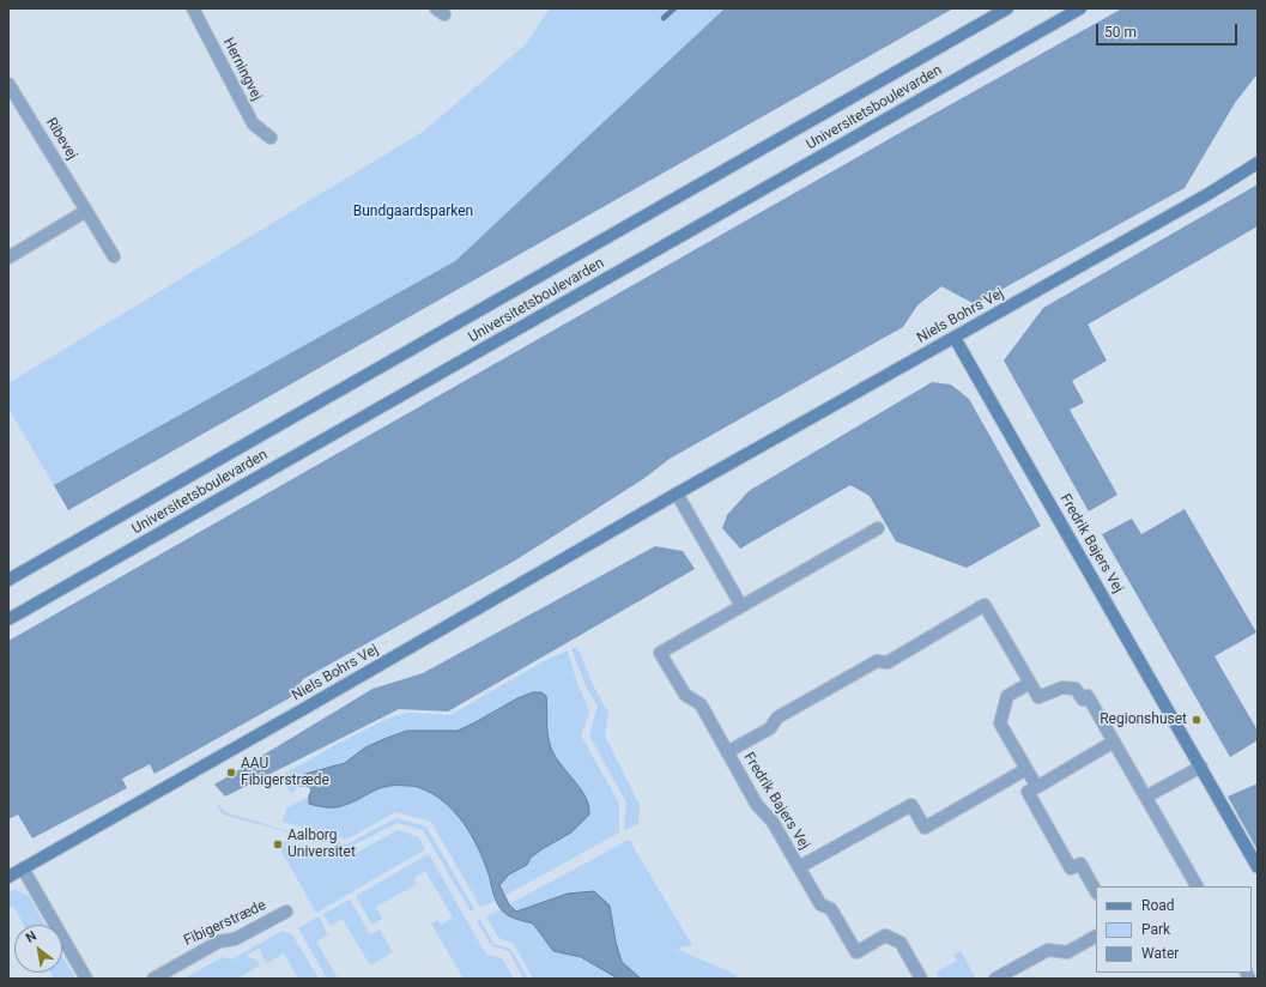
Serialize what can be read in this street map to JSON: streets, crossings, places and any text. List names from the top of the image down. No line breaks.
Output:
{"streets":{"main road":["Universitetsboulevarden","Niels Bohrs Vej","Fredrik Bajers Vej"],"street":["Herningvej","Ribevej","Fibigerstræde"]},"crossings":[["Niels Bohrs Vej","Fredrik Bajers Vej"]],"parks":["Bundgaardsparken"],"places":["Regionshuset","AAU Fibigerstræde","Aalborg Universitet"],"legend":["Road","Park","Water"],"scale_bar":"50 m","north":"top left"}
